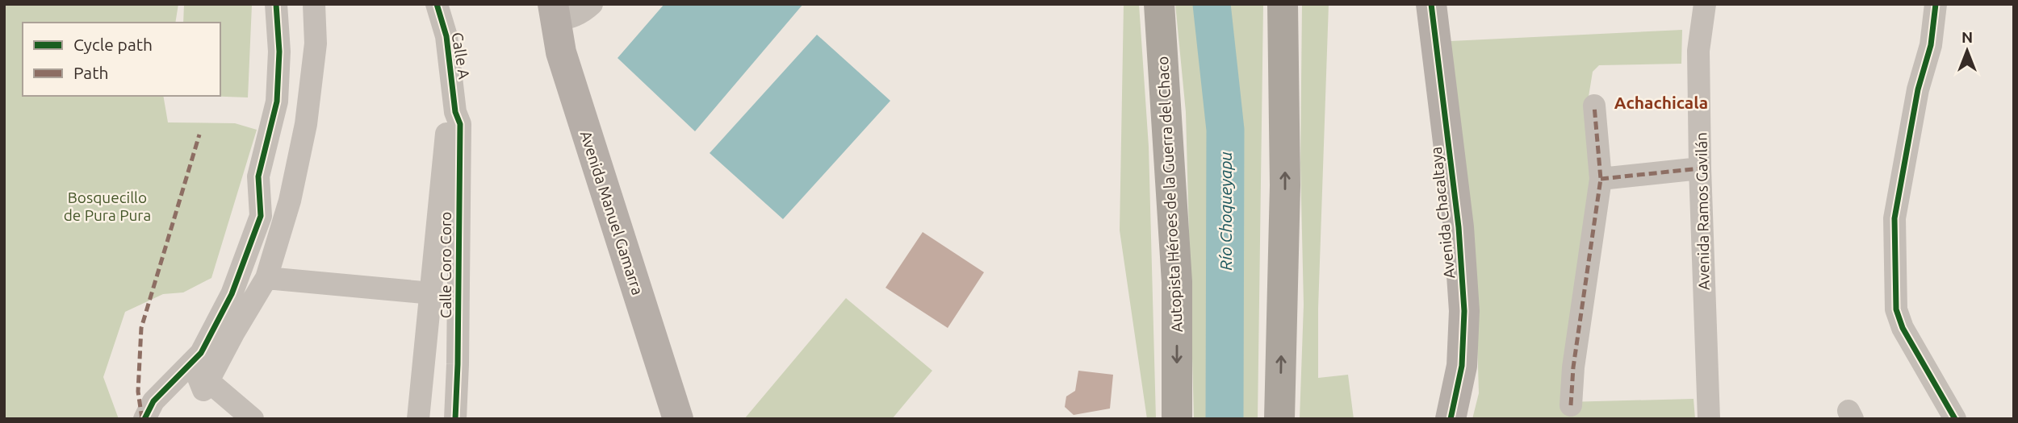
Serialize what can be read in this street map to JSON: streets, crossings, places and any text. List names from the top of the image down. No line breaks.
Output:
{"streets":{"highway":["Autopista Héroes de la Guerra del Chaco"],"street":["Calle A","Avenida Ramos Gavilán","Avenida Manuel Gamarra","Avenida Chacaltaya","Calle Coro Coro"]},"crossings":[["Calle A","Calle Coro Coro"]],"districts":["Achachicala"],"water":["Río Choqueyapu"],"parks":["Bosquecillo de Pura Pura"],"legend":["Cycle path","Path"],"north":"top"}
